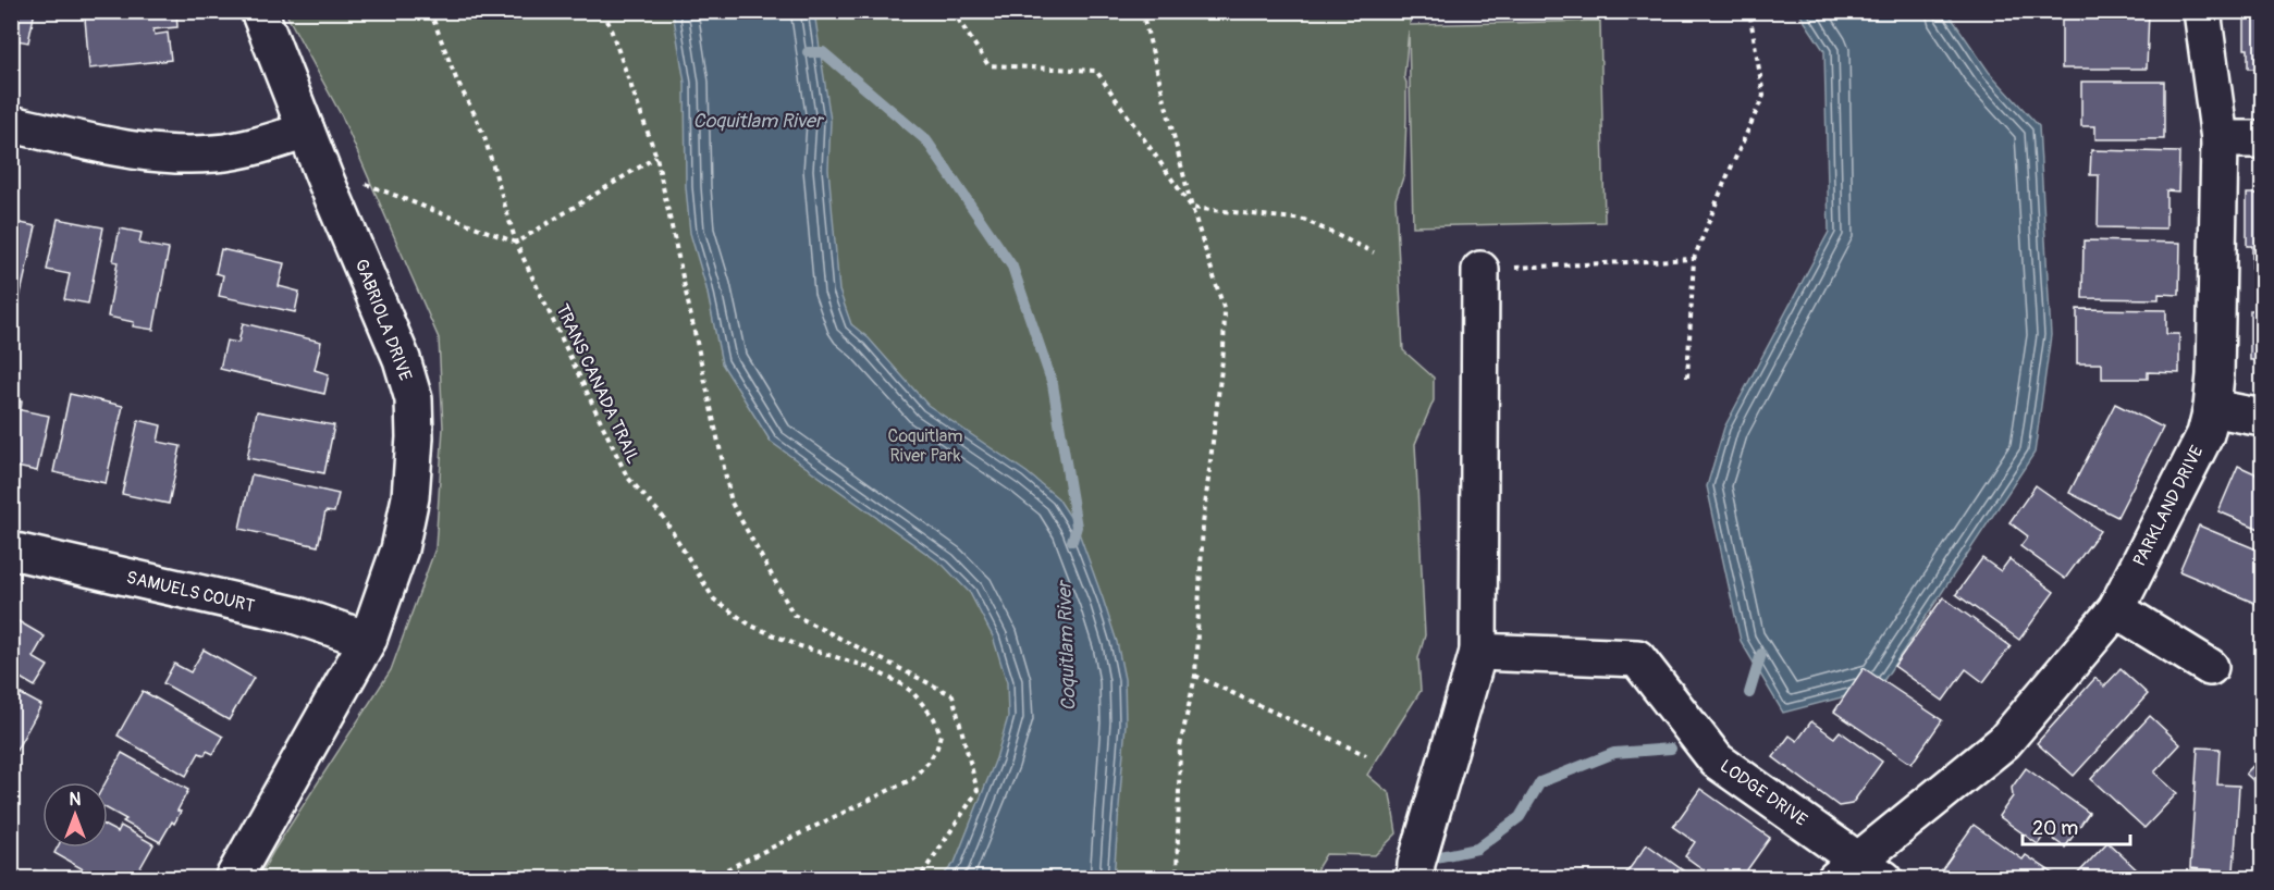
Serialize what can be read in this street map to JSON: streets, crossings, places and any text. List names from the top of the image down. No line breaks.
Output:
{"streets":{"street":["GABRIOLA DRIVE","PARKLAND DRIVE","SAMUELS COURT","LODGE DRIVE"],"path":["TRANS CANADA TRAIL"]},"crossings":[["GABRIOLA DRIVE","SAMUELS COURT"],["PARKLAND DRIVE","LODGE DRIVE"]],"water":["Coquitlam River"],"parks":["Coquitlam River Park"],"scale_bar":"20 m","north":"top"}
